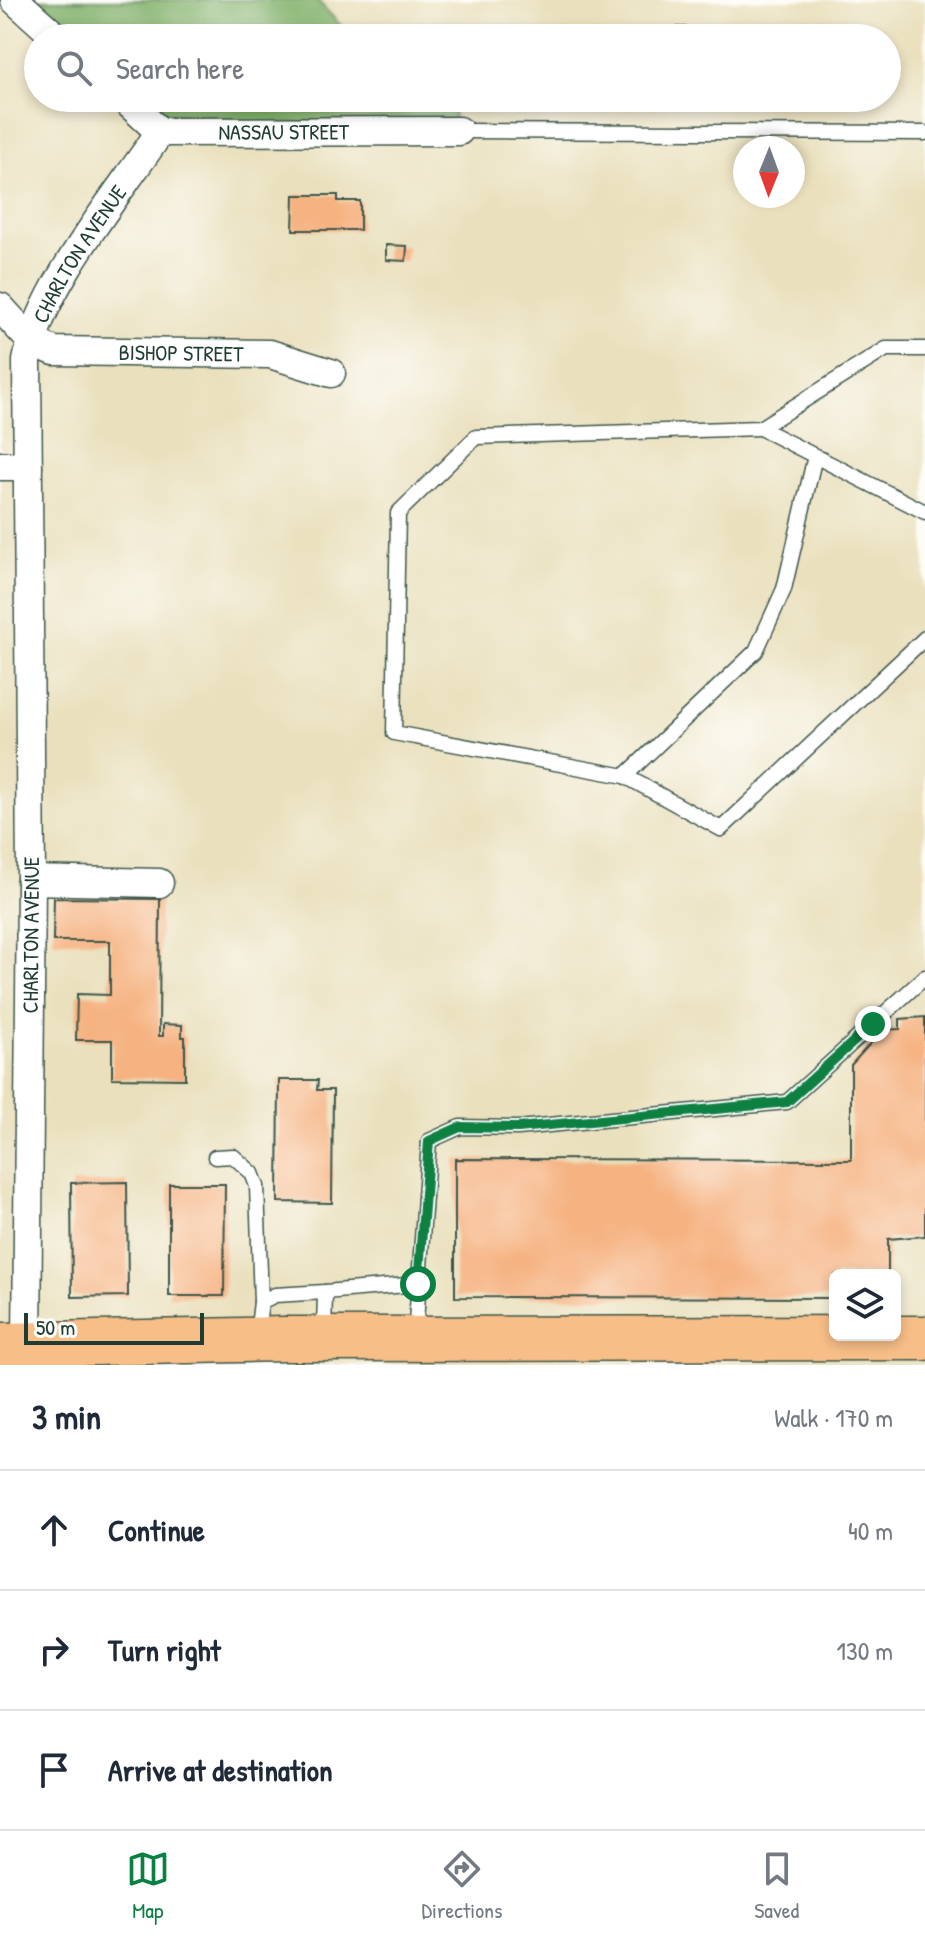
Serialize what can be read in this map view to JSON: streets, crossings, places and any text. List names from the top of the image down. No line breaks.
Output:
{"streets":{"street":["NASSAU STREET","CHARLTON AVENUE","BISHOP STREET"]},"crossings":[["NASSAU STREET","CHARLTON AVENUE"],["CHARLTON AVENUE","BISHOP STREET"]],"scale_bar":"50 m","north":"bottom","page":{"search":"Search here","scale":"50 m","heading":["3 min","Walk · 170 m"],"list":[["Continue","40 m"],["Turn right","130 m"],"Arrive at destination"],"nav":["Map","Directions","Saved"]}}
